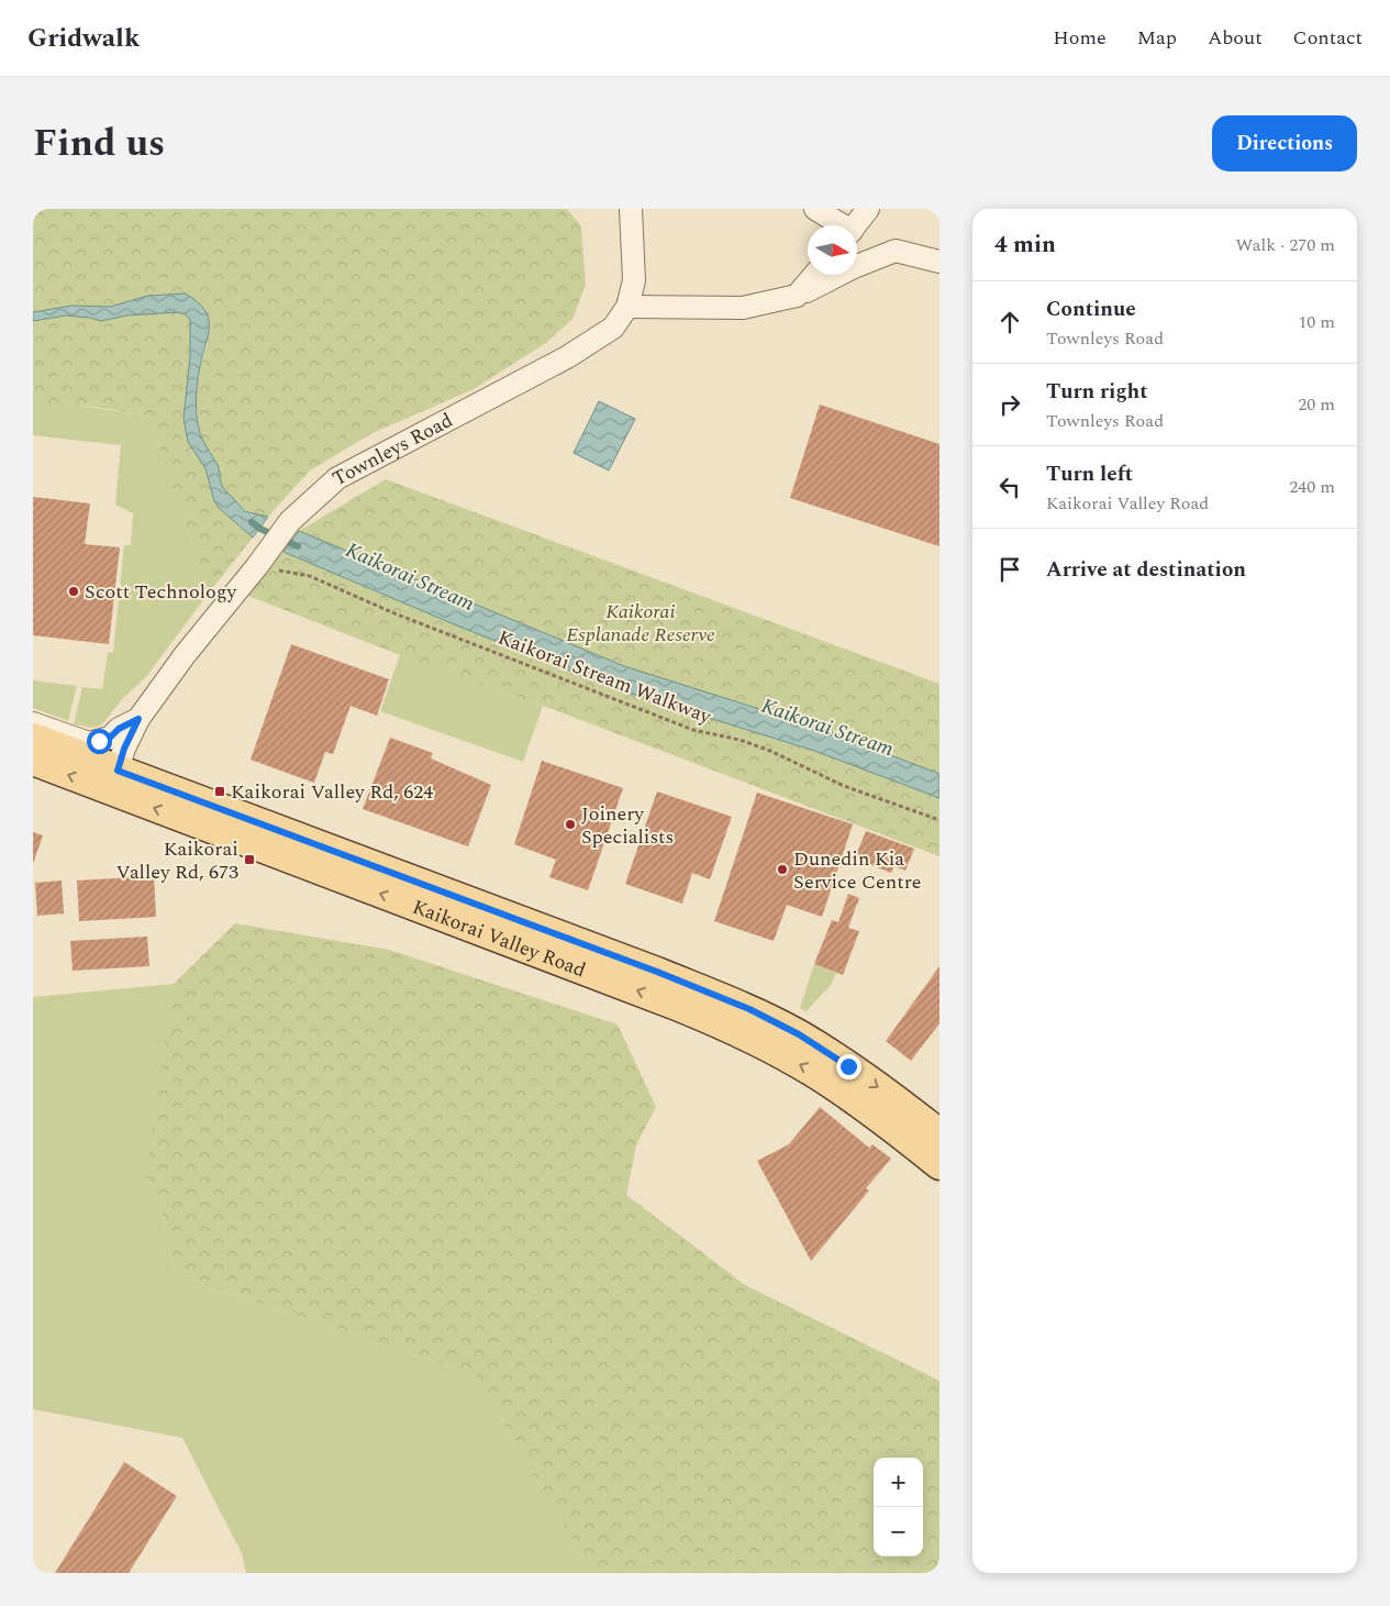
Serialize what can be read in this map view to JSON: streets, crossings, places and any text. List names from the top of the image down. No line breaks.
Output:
{"streets":{"main road":["Kaikorai Valley Road"],"street":["Townleys Road"],"path":["Kaikorai Stream Walkway"]},"crossings":[["Townleys Road","Kaikorai Stream Walkway"],["Townleys Road","Kaikorai Valley Road"]],"water":["Kaikorai Stream"],"parks":["Kaikorai Esplanade Reserve"],"places":{"other":["Scott Technology","Joinery Specialists","Dunedin Kia Service Centre"],"transit":["Kaikorai Valley Rd, 624","Kaikorai Valley Rd, 673"]},"north":"right","page":{"header":"Gridwalk","nav":["Home","Map","About","Contact"],"title":"Find us","buttons":"Directions","heading":["4 min","Walk · 270 m"],"list":[["Continue","Townleys Road","10 m"],["Turn right","Townleys Road","20 m"],["Turn left","Kaikorai Valley Road","240 m"],"Arrive at destination"],"map_buttons":["+","−"]}}
